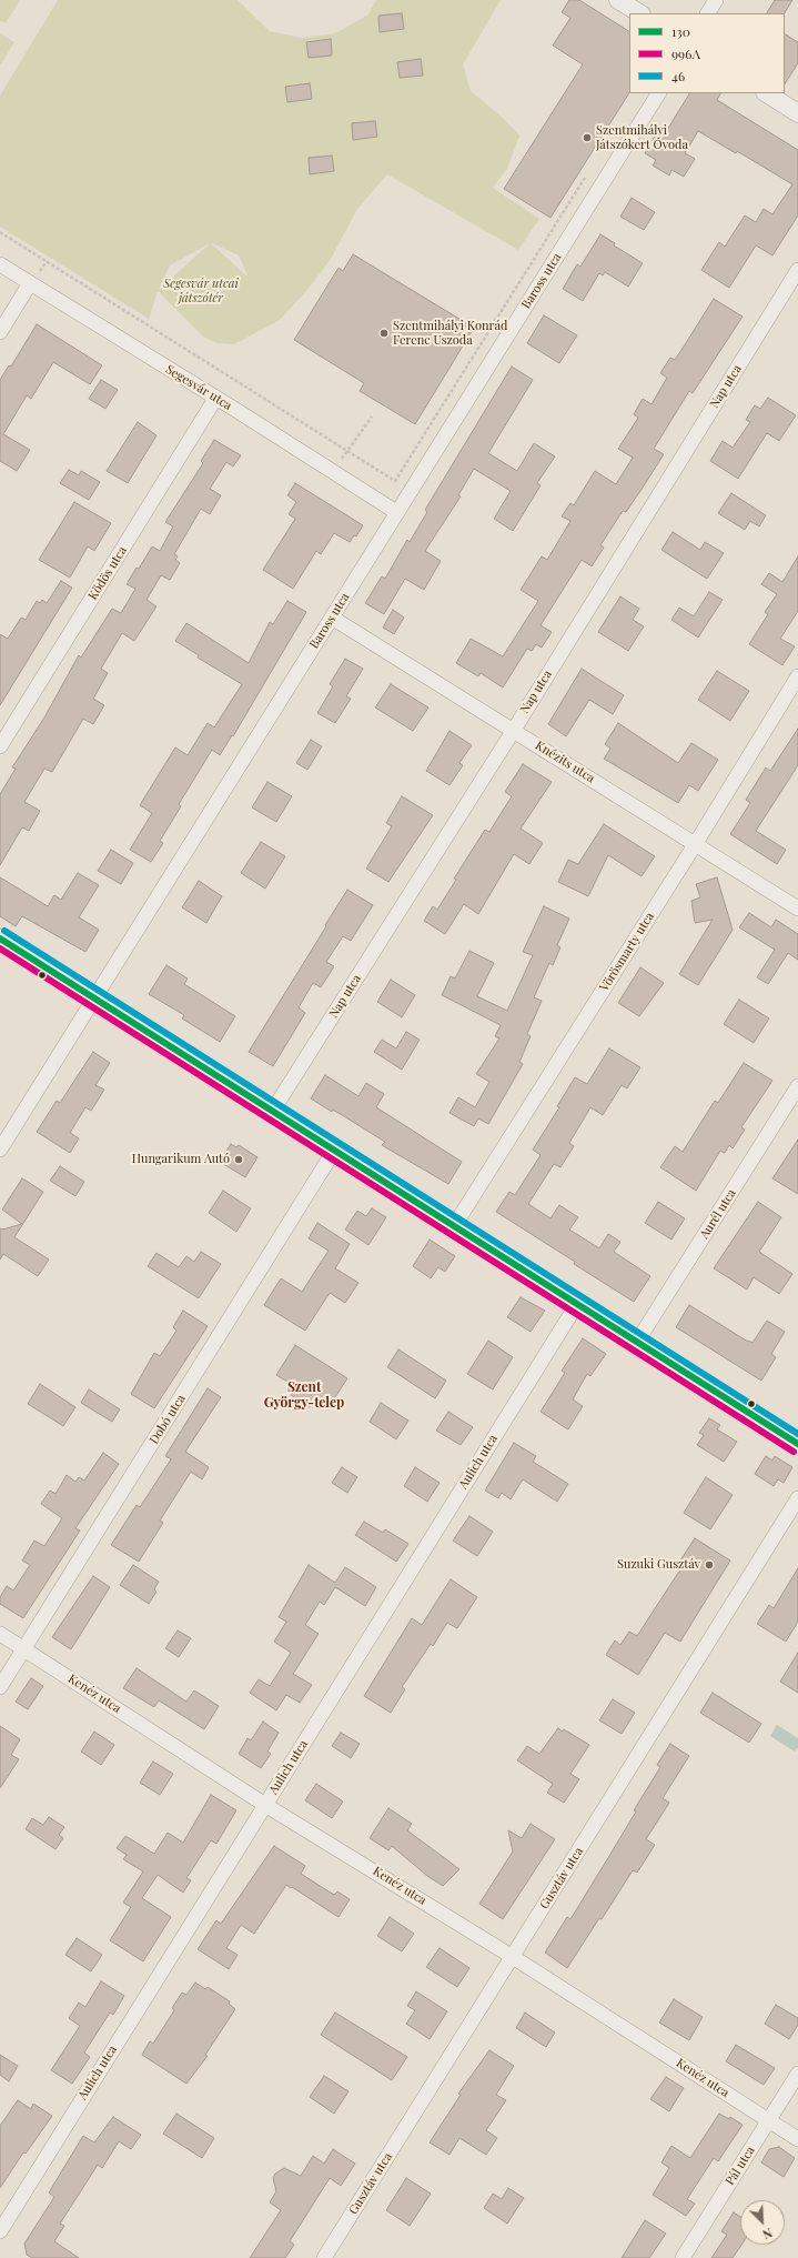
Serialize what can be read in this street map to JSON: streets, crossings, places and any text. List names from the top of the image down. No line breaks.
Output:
{"streets":{"street":["Baross utca","Nap utca","Segesvár utca","Ködös utca","Knézits utca","Vörösmarty utca","Aurél utca","Dobó utca","Aulich utca","Kenéz utca","Gusztáv utca","Pál utca"]},"crossings":[["Baross utca","Segesvár utca"],["Baross utca","Knézits utca"],["Nap utca","Knézits utca"],["Segesvár utca","Ködös utca"],["Knézits utca","Vörösmarty utca"],["Dobó utca","Kenéz utca"],["Aulich utca","Kenéz utca"],["Kenéz utca","Gusztáv utca"],["Kenéz utca","Pál utca"]],"districts":["Szent György-telep"],"parks":["Segesvár utcai játszótér"],"places":["Szentmihályi Játszókert Óvoda","Szentmihályi Konrád Ferenc Uszoda","Hungarikum Autó","Suzuki Gusztáv"],"lines":["transit line 46","transit line 130","transit line 996A"],"legend":["130","996A","46"],"north":"bottom right"}
